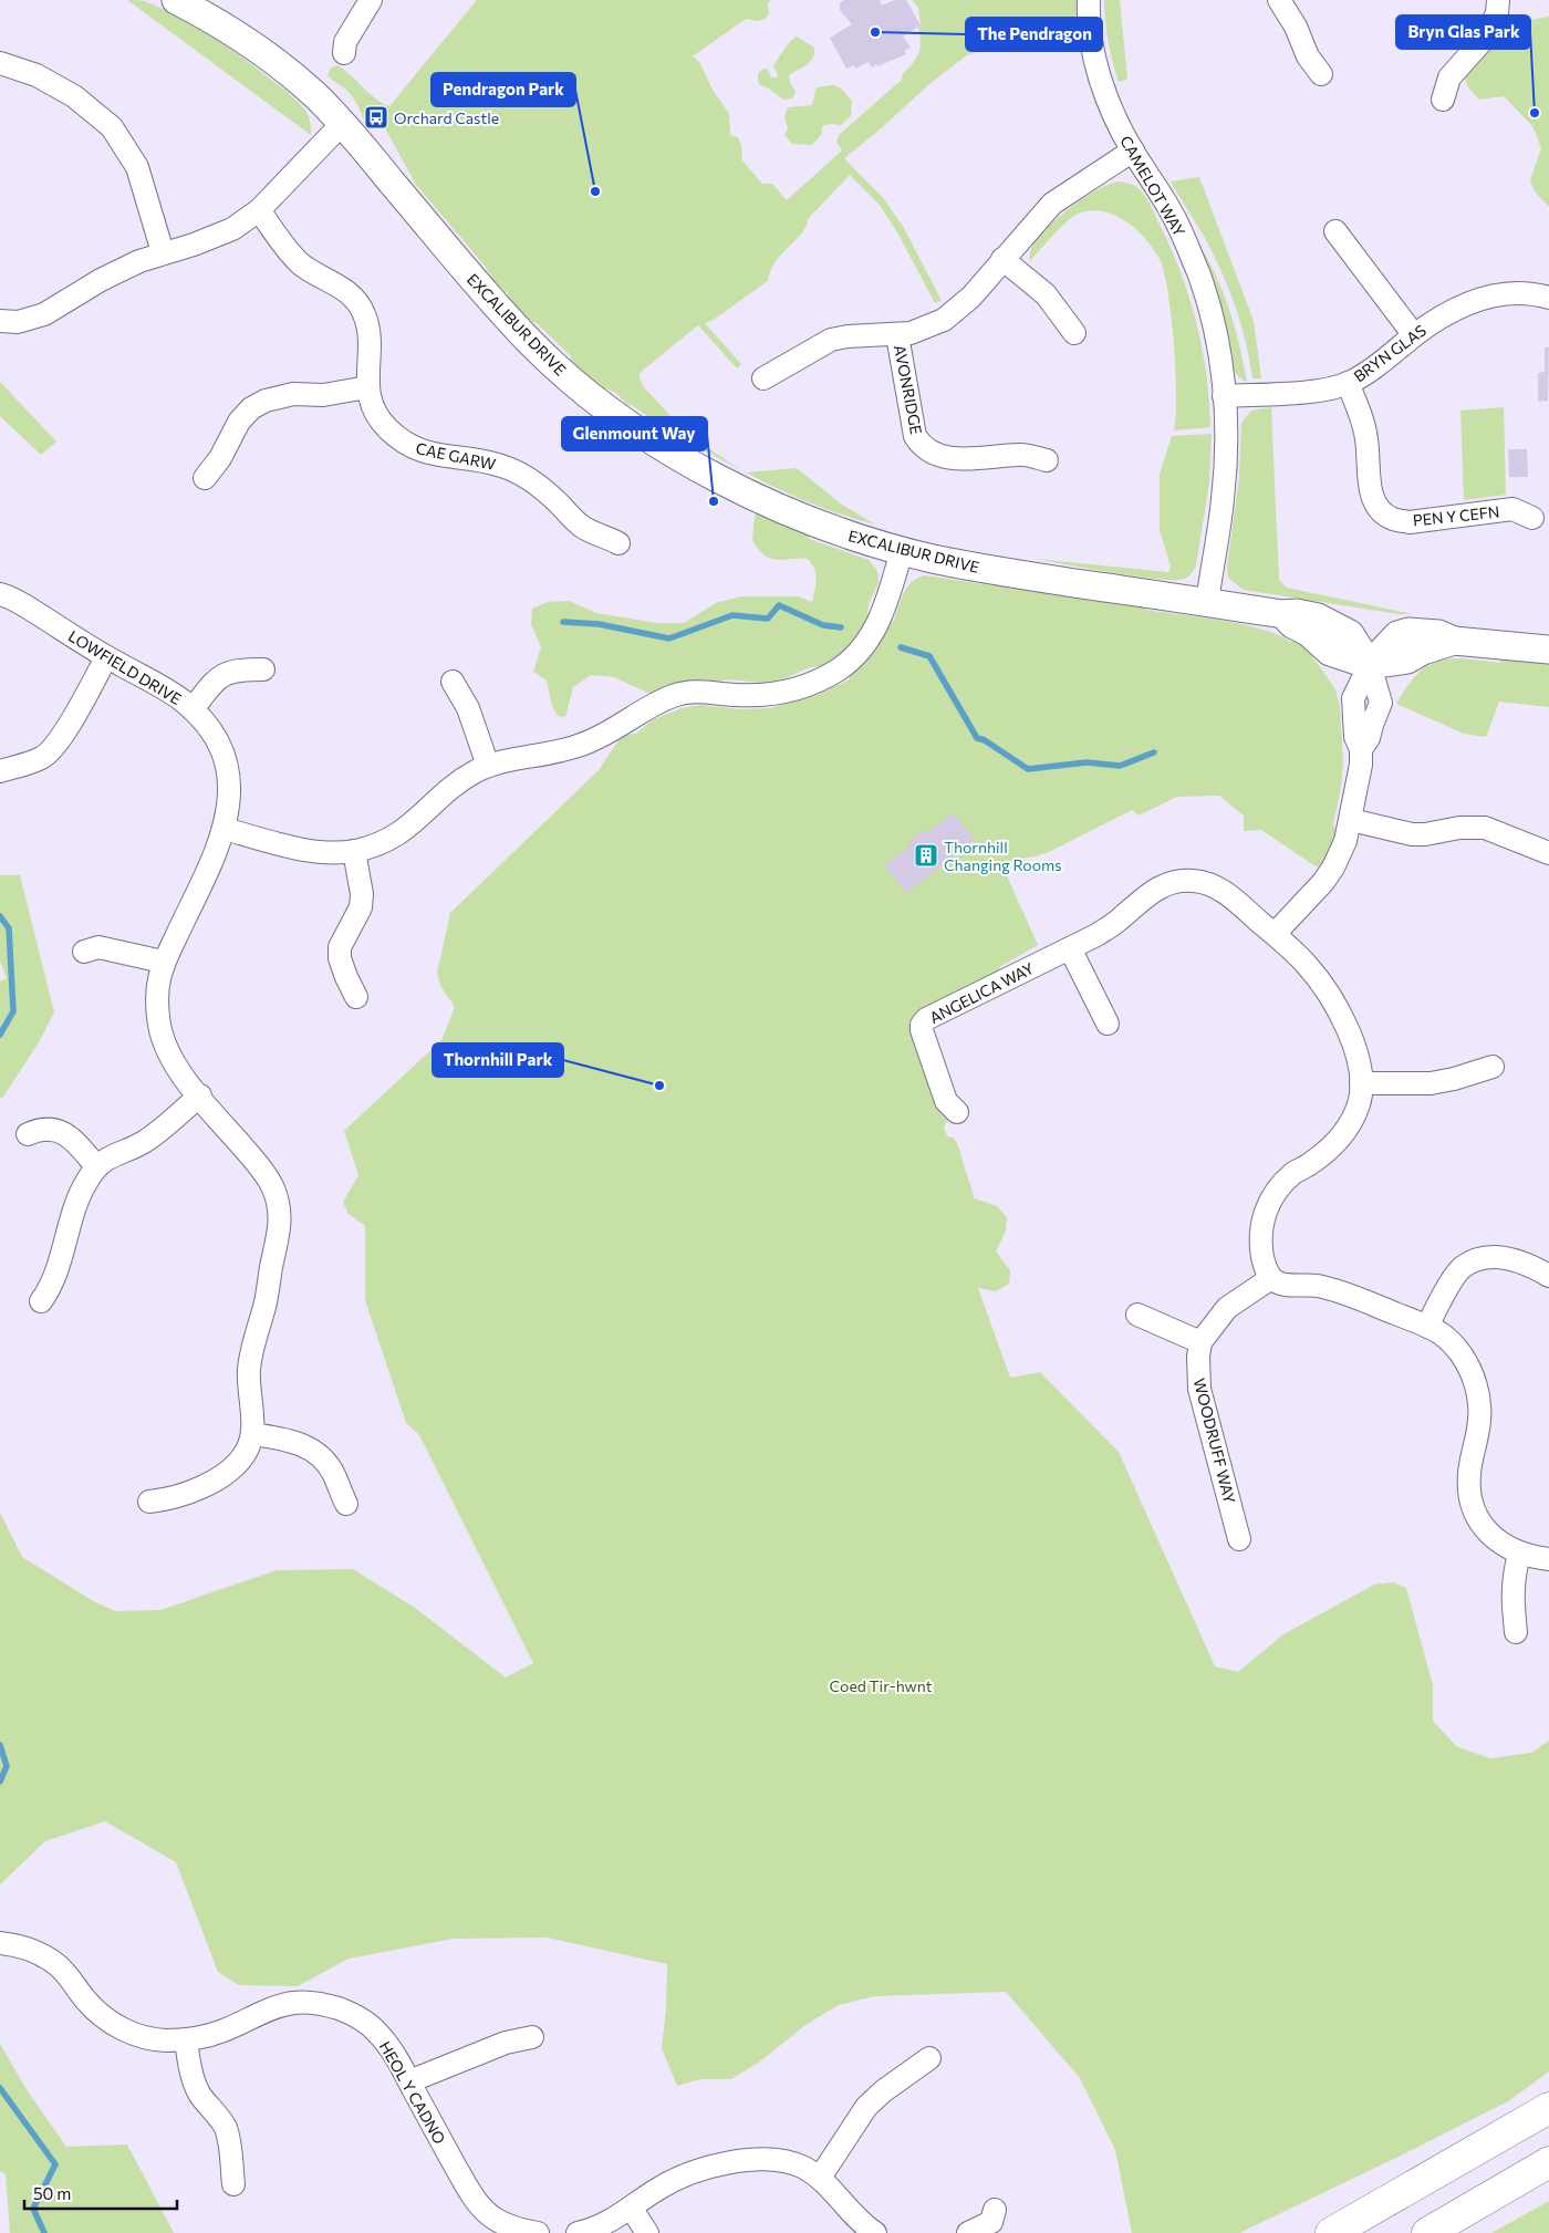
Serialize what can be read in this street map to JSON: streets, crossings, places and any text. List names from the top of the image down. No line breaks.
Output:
{"streets":{"street":["CAMELOT WAY","EXCALIBUR DRIVE","BRYN GLAS","AVONRIDGE","CAE GARW","PEN Y CEFN","LOWFIELD DRIVE","ANGELICA WAY","WOODRUFF WAY","HEOL Y CADNO"]},"crossings":[["CAMELOT WAY","EXCALIBUR DRIVE"],["CAMELOT WAY","BRYN GLAS"],["CAMELOT WAY","AVONRIDGE"],["BRYN GLAS","PEN Y CEFN"]],"parks":["Coed Tir-hwnt"],"places":{"other":["The Pendragon","Bryn Glas Park","Pendragon Park","Glenmount Way","Thornhill Park"],"bus stop":["Orchard Castle"],"building":["Thornhill Changing Rooms"]},"scale_bar":"50 m"}
